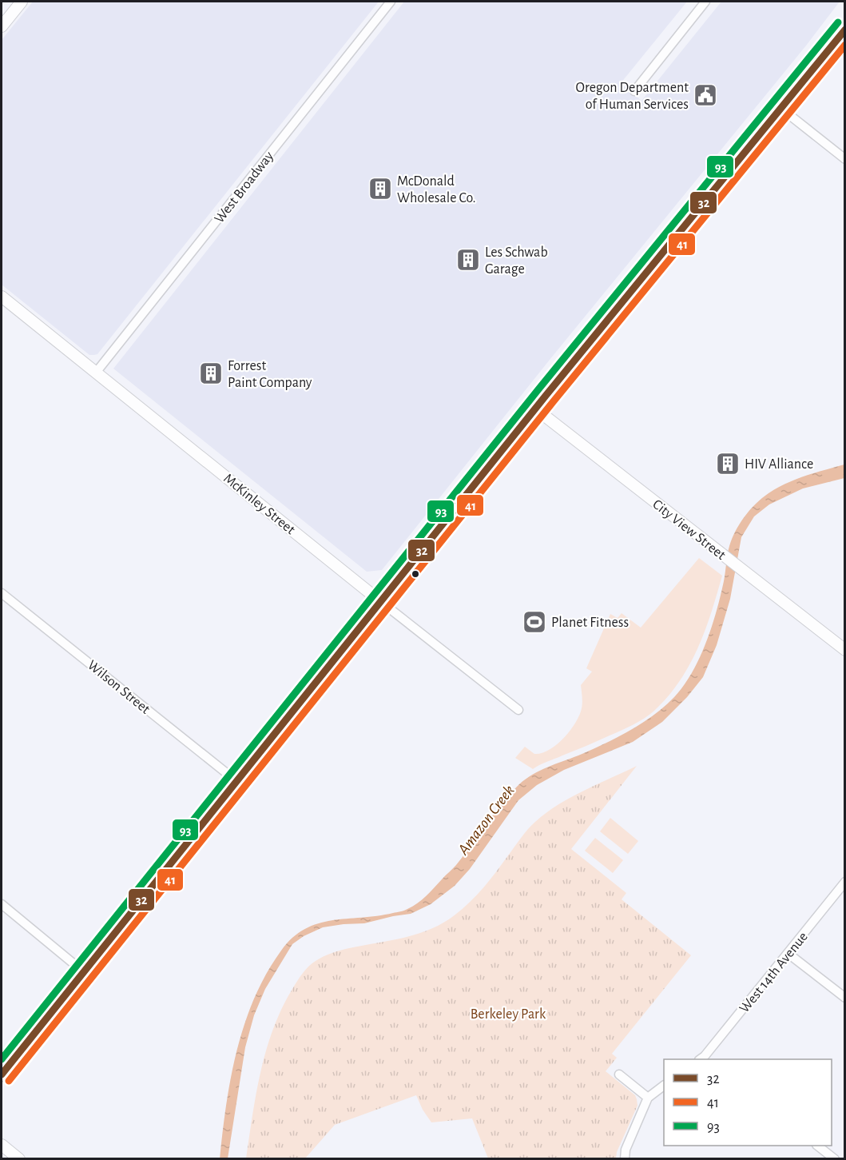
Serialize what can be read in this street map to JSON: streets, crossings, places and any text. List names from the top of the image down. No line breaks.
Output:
{"streets":{"street":["West Broadway","McKinley Street","City View Street","Wilson Street","West 14th Avenue"]},"crossings":[["West Broadway","McKinley Street"]],"water":["Amazon Creek"],"parks":["Berkeley Park"],"places":{"public building":["Oregon Department of Human Services"],"building":["McDonald Wholesale Co.","Les Schwab Garage","Forrest Paint Company","HIV Alliance"],"sports":["Planet Fitness"]},"lines":["transit line 93","transit line 32","transit line 41"],"legend":["32","41","93"]}
